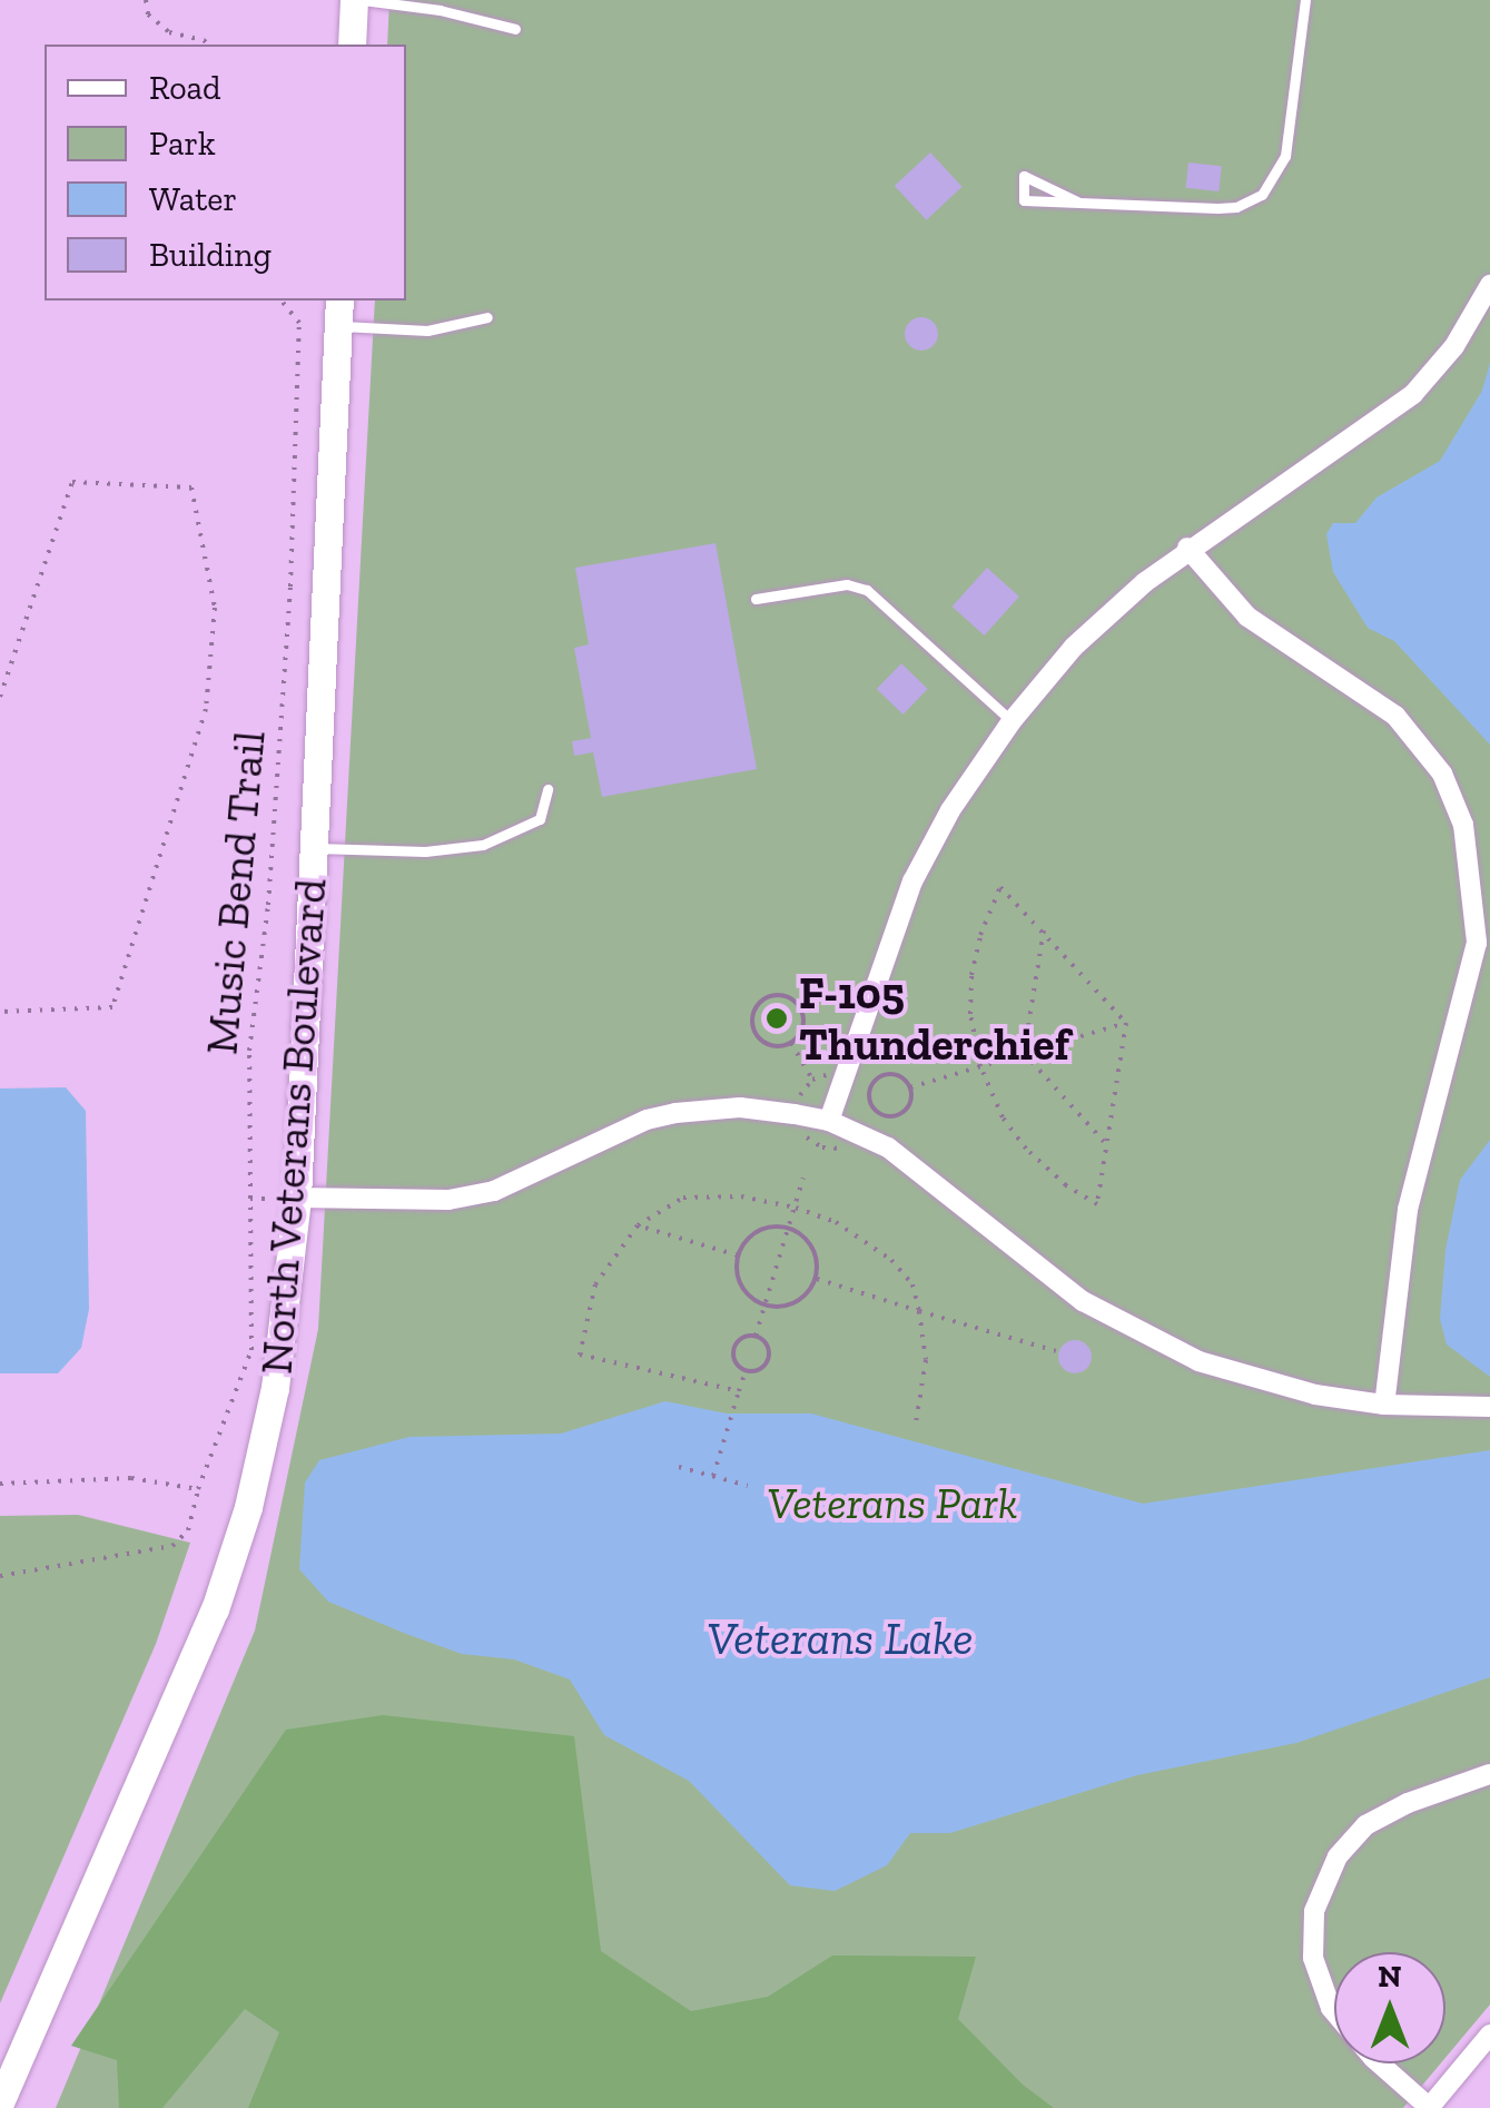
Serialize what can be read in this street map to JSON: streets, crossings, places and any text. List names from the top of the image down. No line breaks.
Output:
{"streets":{"street":["North Veterans Boulevard"],"path":["Music Bend Trail"]},"water":["Veterans Lake"],"parks":["Veterans Park"],"places":["F-105 Thunderchief"],"legend":["Road","Park","Water","Building"],"north":"top"}
